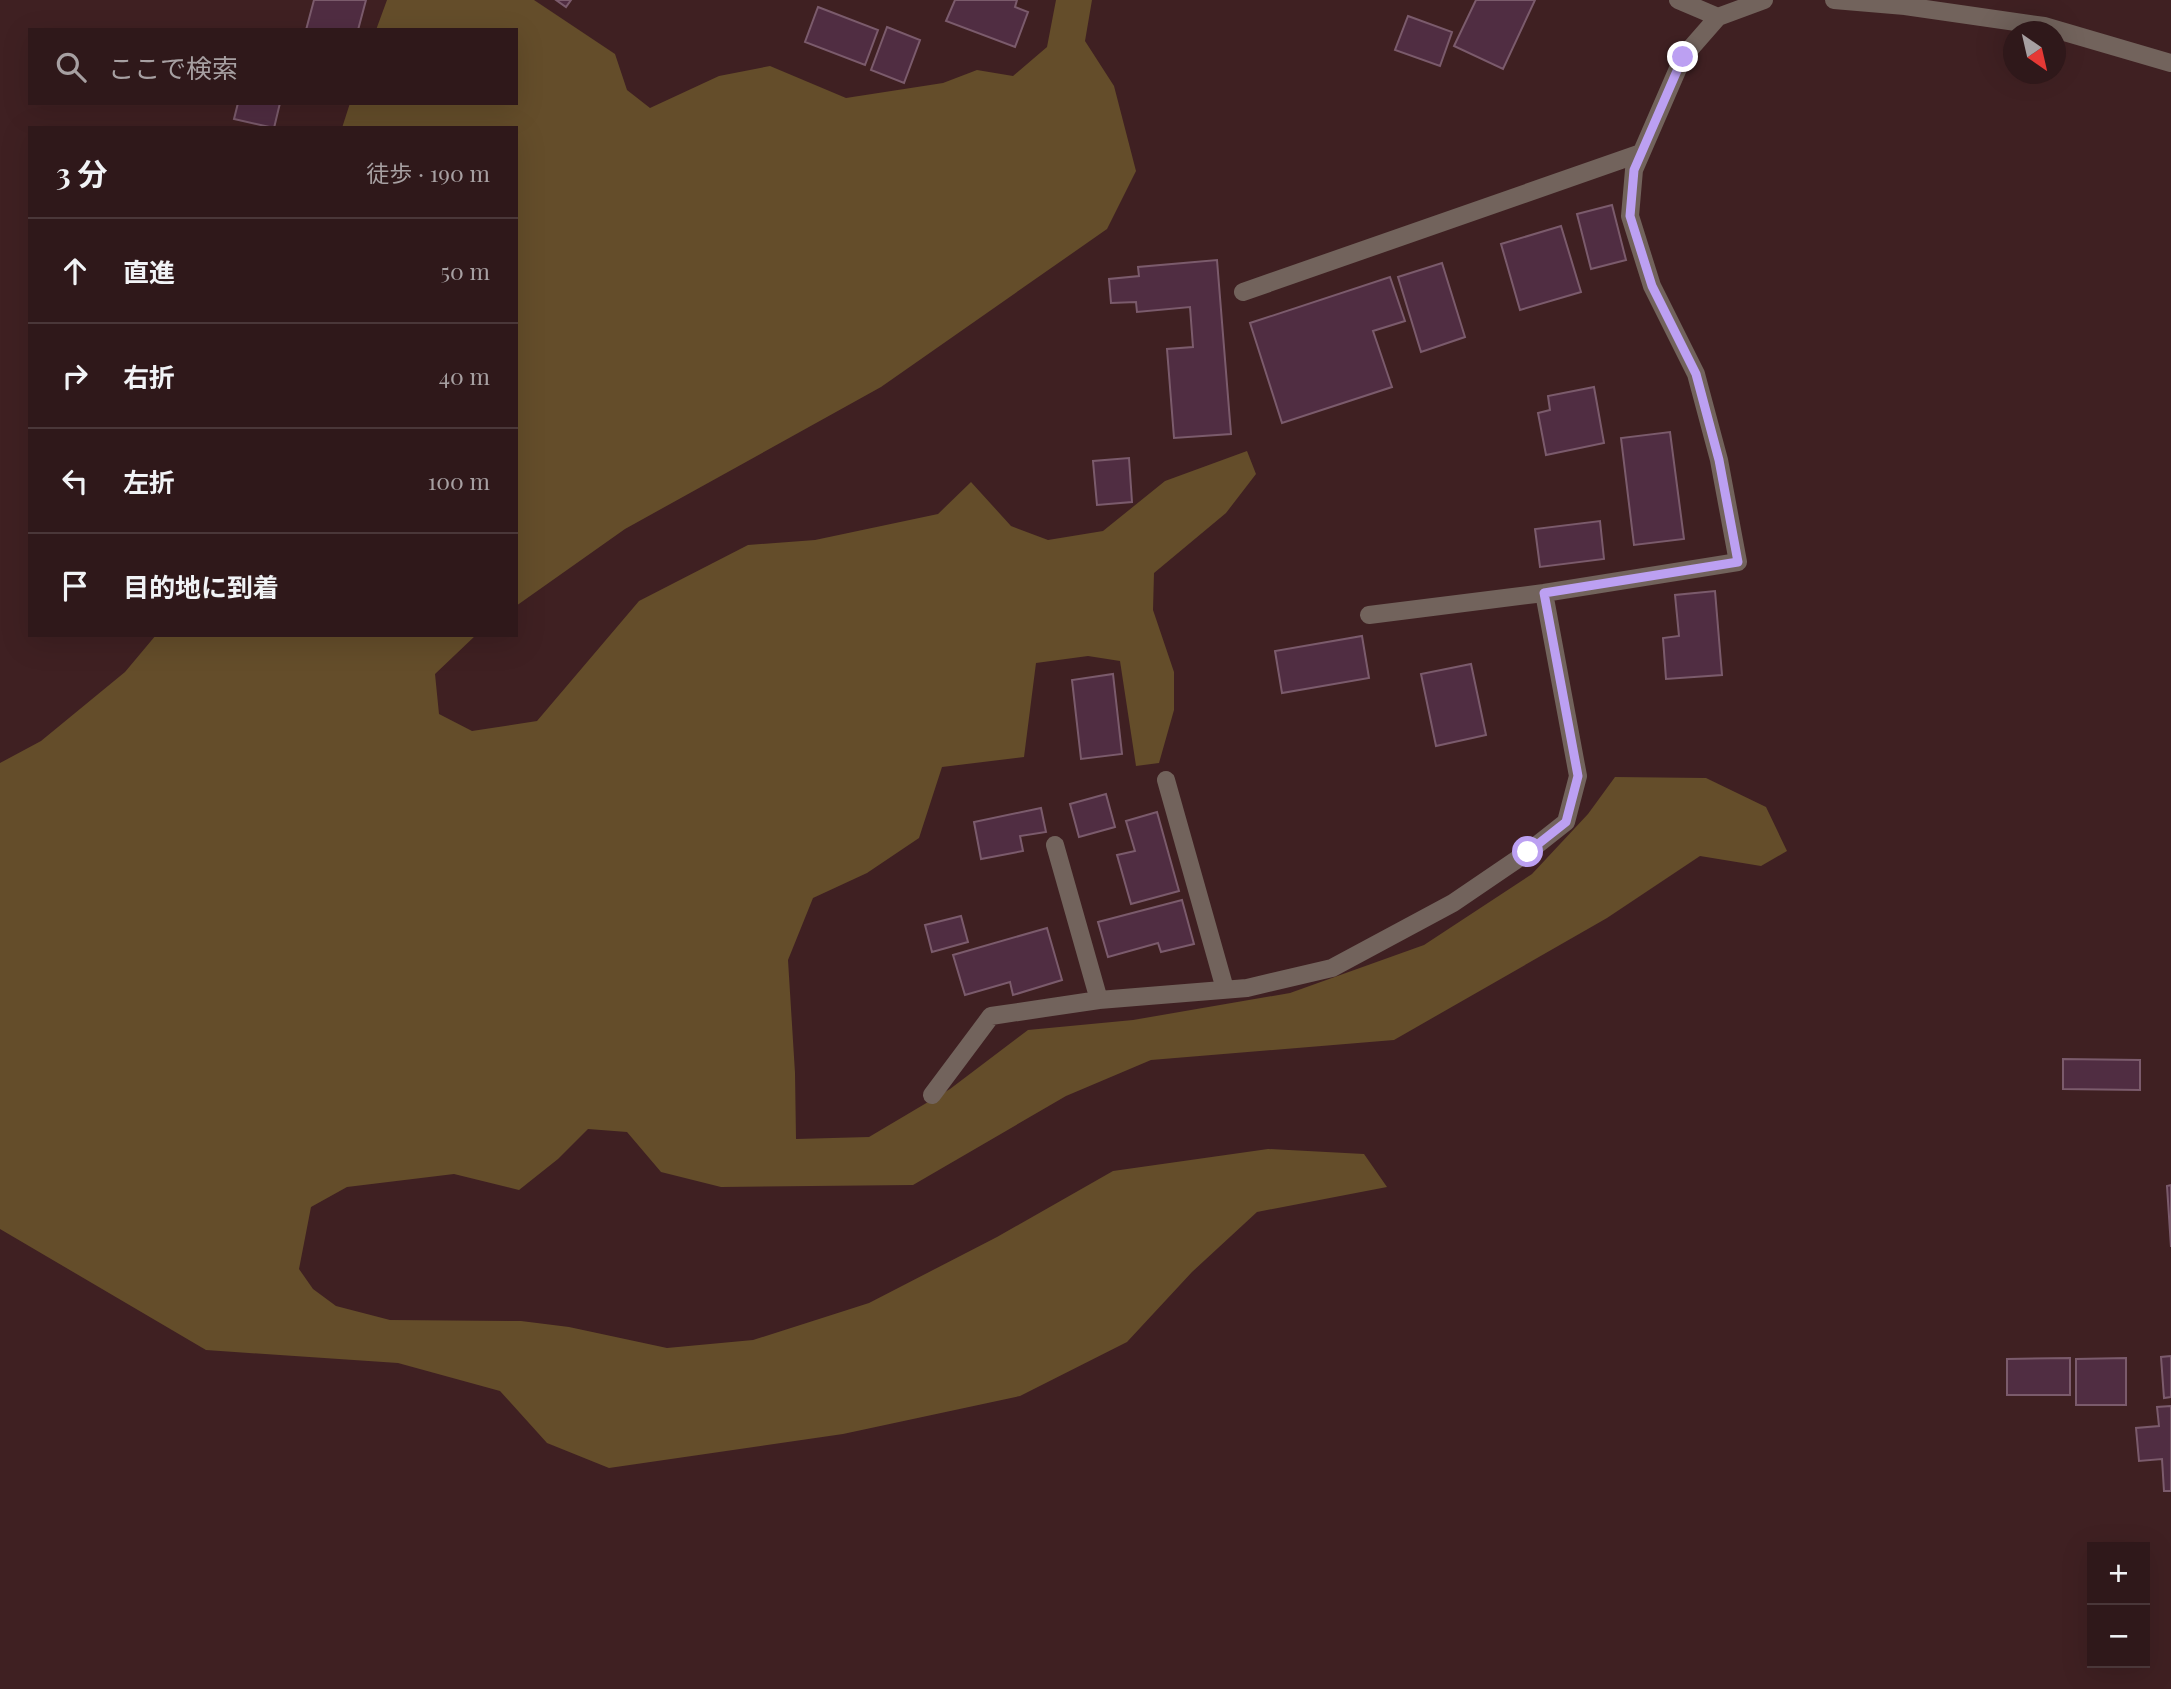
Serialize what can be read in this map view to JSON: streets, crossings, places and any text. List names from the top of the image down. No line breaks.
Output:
{"north":"bottom right","page":{"search":"ここで検索","heading":["3 分","徒歩 · 190 m"],"list":[["直進","50 m"],["右折","40 m"],["左折","100 m"],"目的地に到着"],"map_buttons":["+","−"]}}
